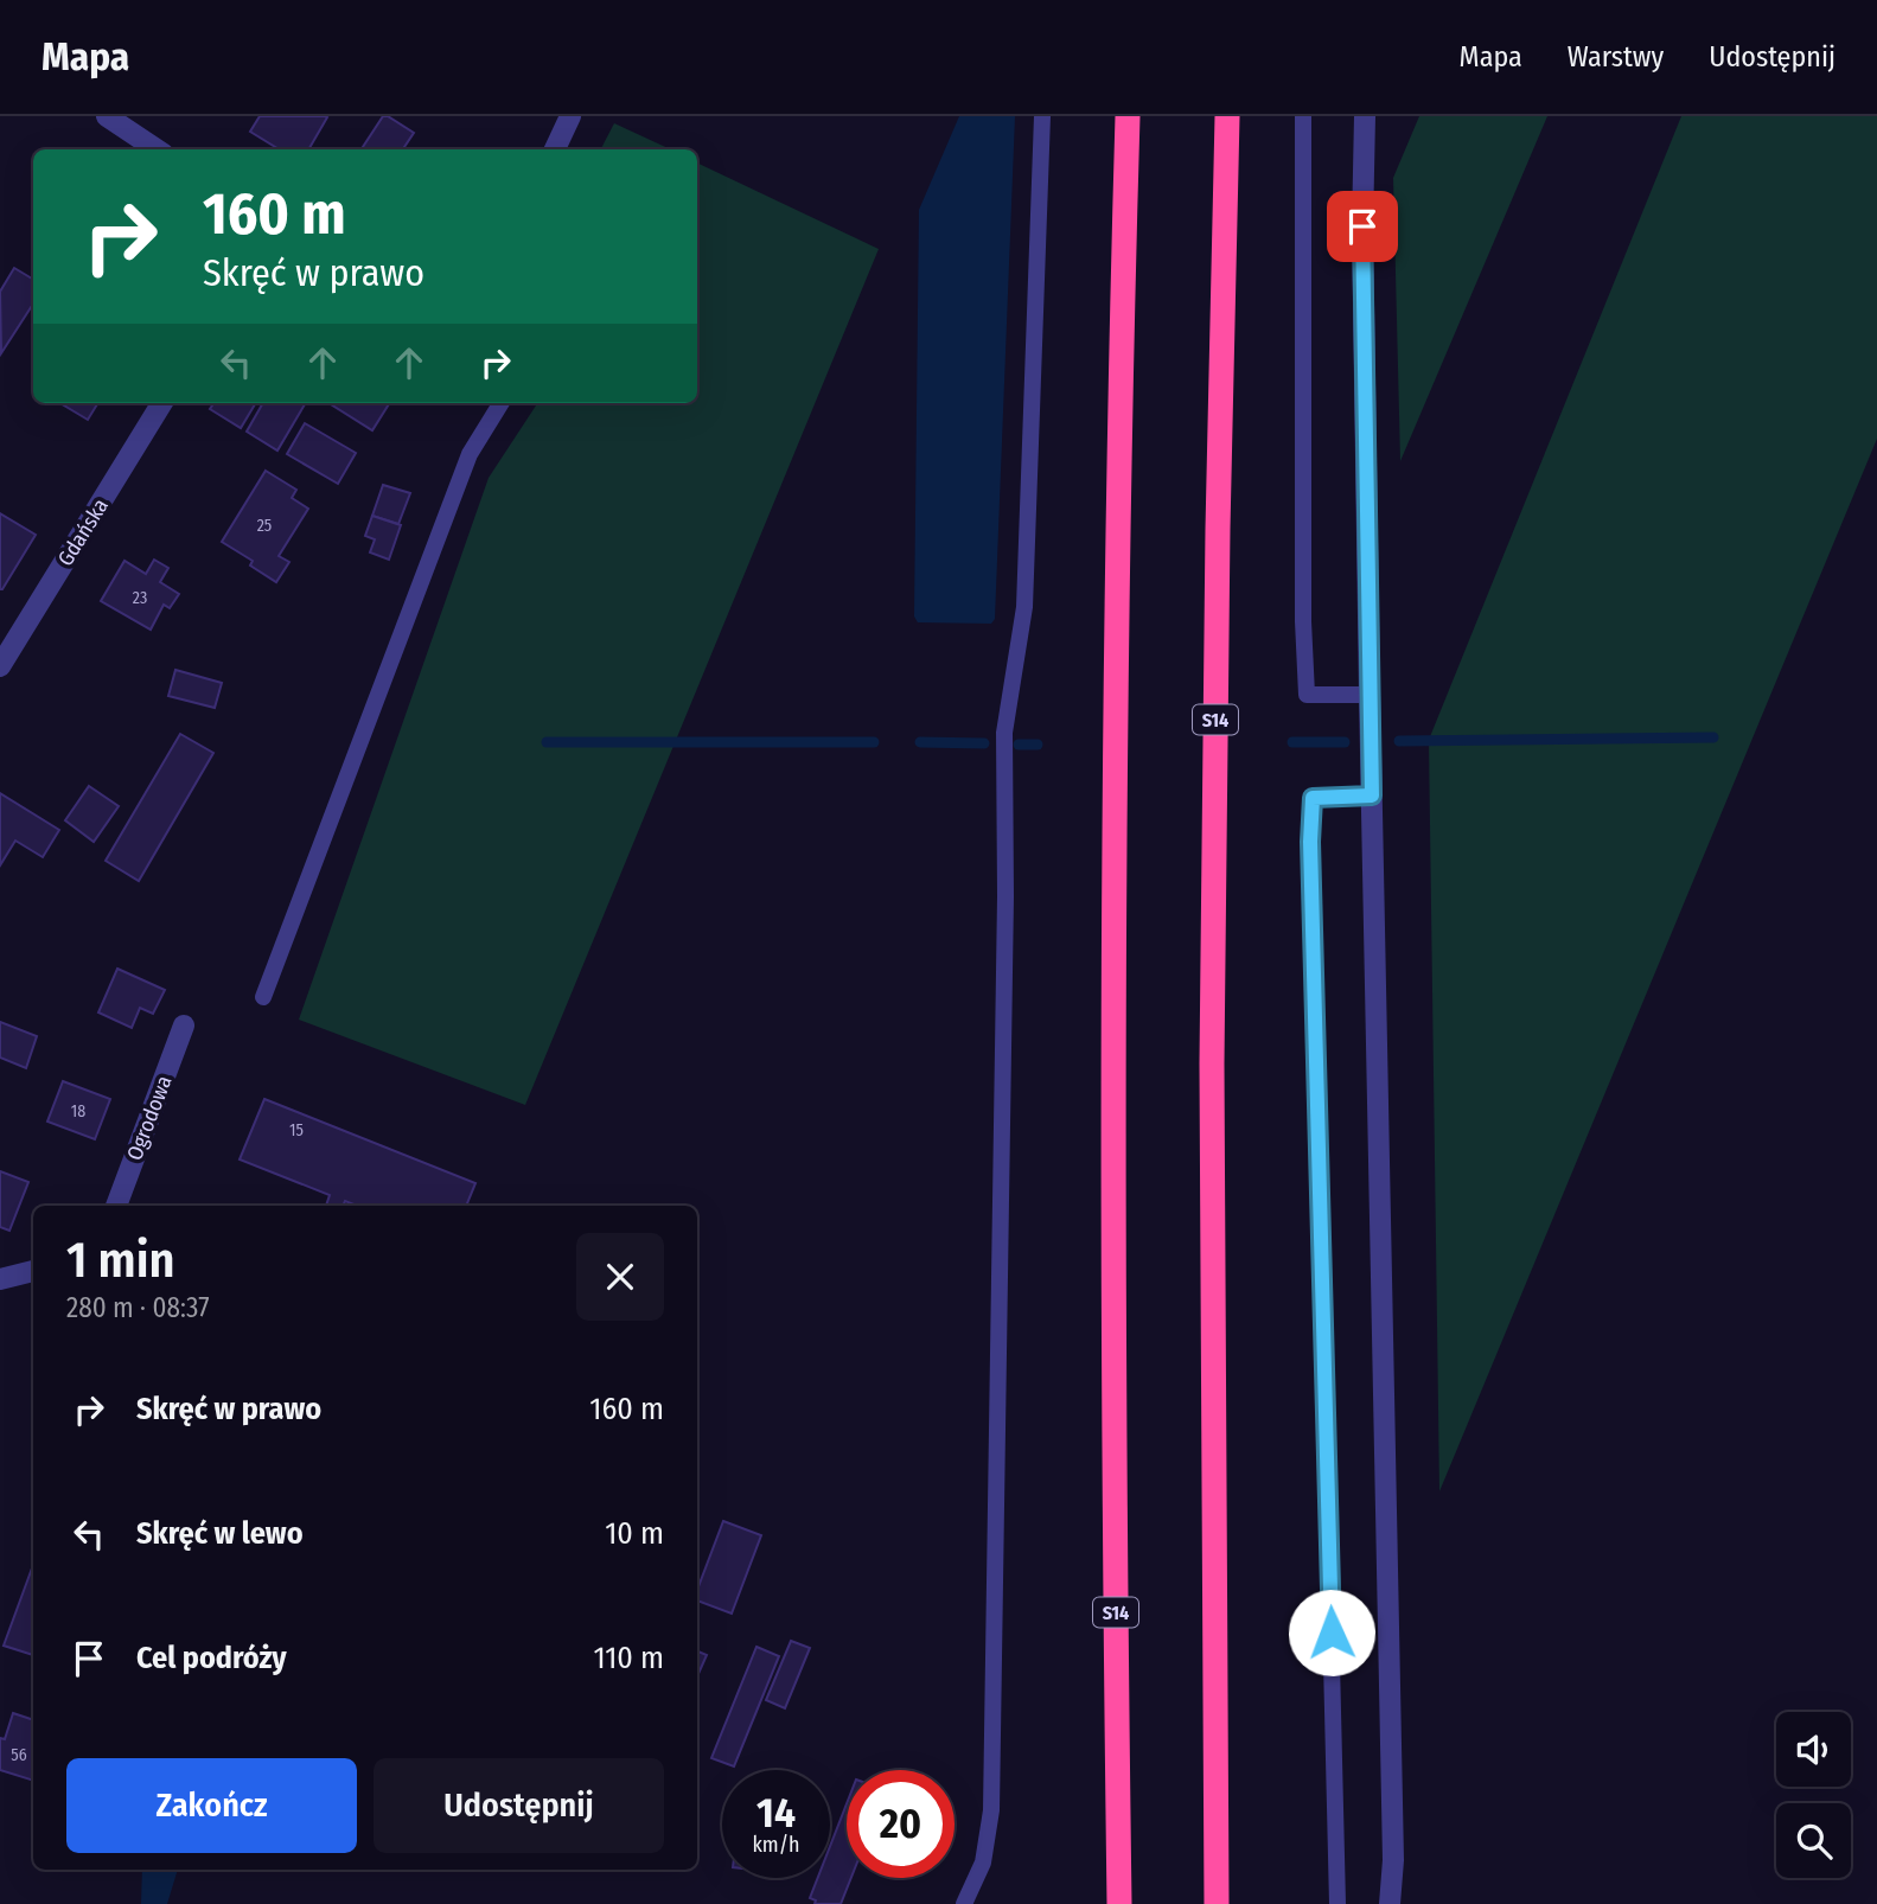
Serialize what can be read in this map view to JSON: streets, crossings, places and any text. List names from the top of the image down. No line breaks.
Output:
{"streets":{"highway":["S14"],"street":["Gdańska","Ogrodowa"]},"house_numbers":["25","23","18","15","56"],"page":{"header":"Mapa","nav":["Mapa","Warstwy","Udostępnij"],"turn":["160 m","Skręć w prawo"],"heading":["1 min","280 m · 08:37"],"list":[{"name":"Skręć w prawo","value":"160 m"},{"name":"Skręć w lewo","value":"10 m"},{"name":"Cel podróży","value":"110 m"}],"buttons":["Zakończ","Udostępnij"],"speed":"14 km/h","limit":"20"}}
